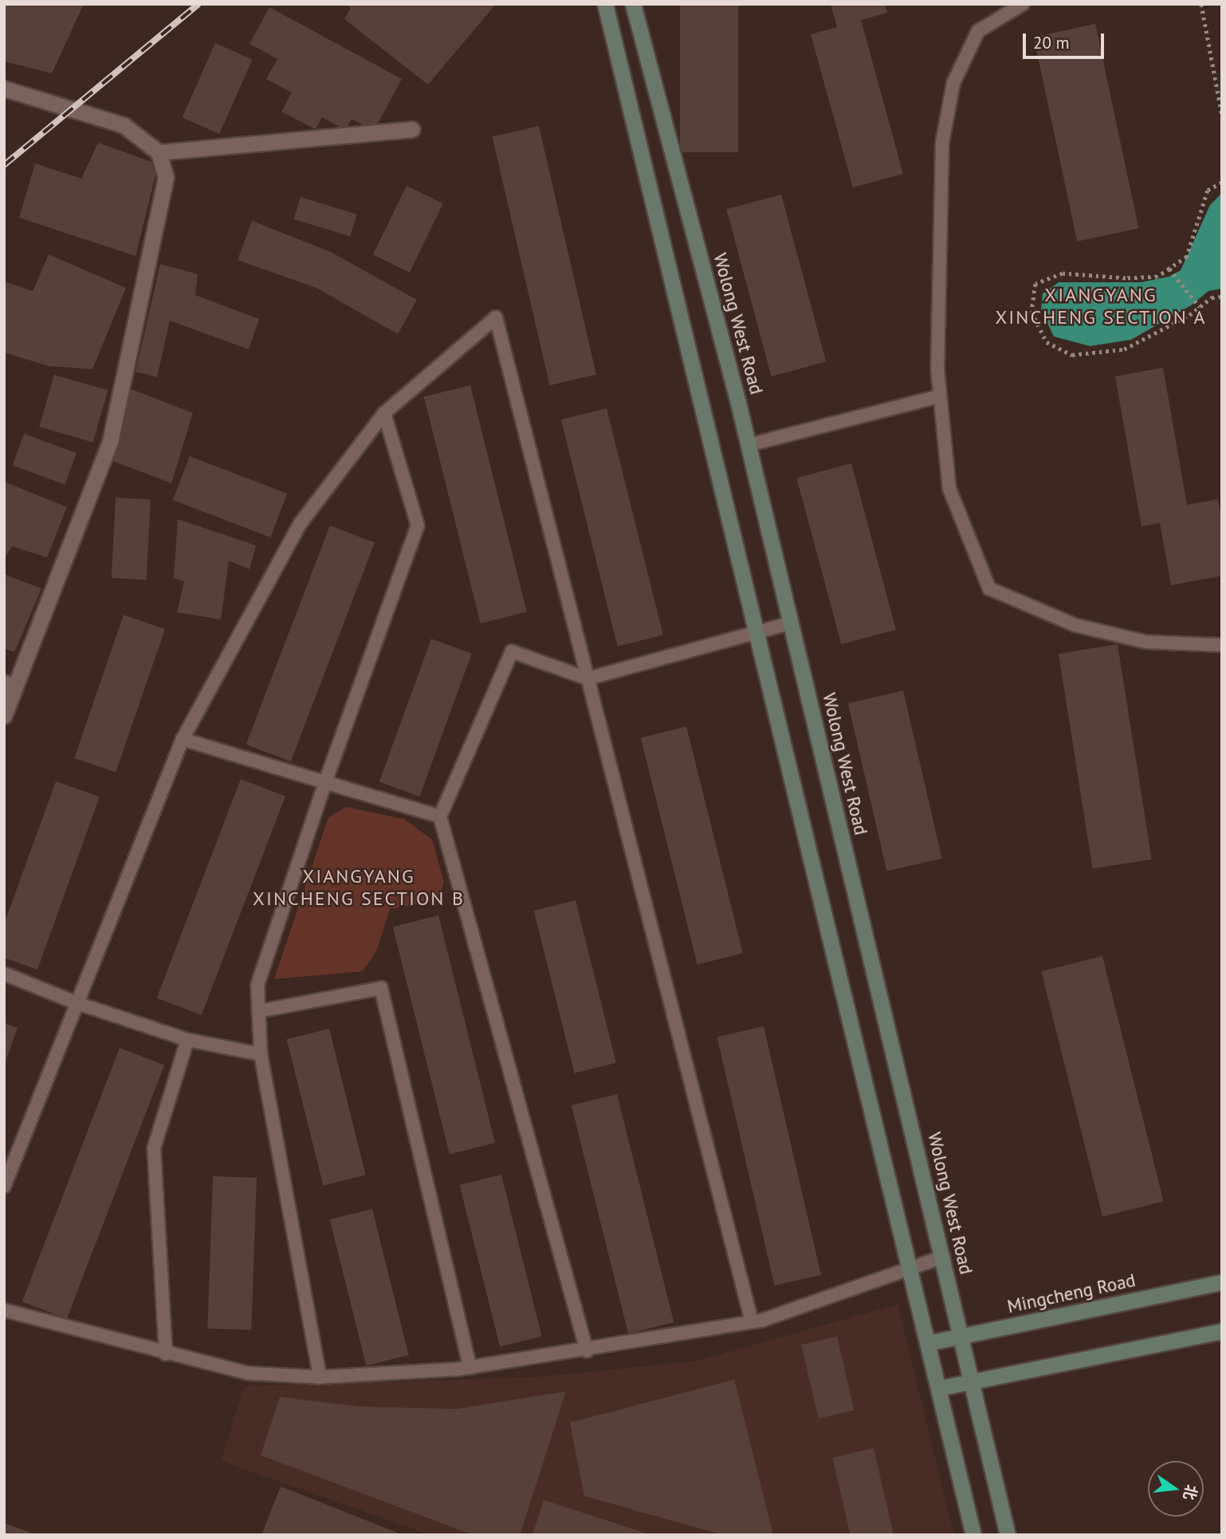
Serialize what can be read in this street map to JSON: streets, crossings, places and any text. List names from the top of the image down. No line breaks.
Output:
{"streets":{"main road":["Wolong West Road","Mingcheng Road"]},"crossings":[["Wolong West Road","Mingcheng Road"]],"districts":["XIANGYANG XINCHENG SECTION A","XIANGYANG XINCHENG SECTION B"],"scale_bar":"20 m","north":"right"}
